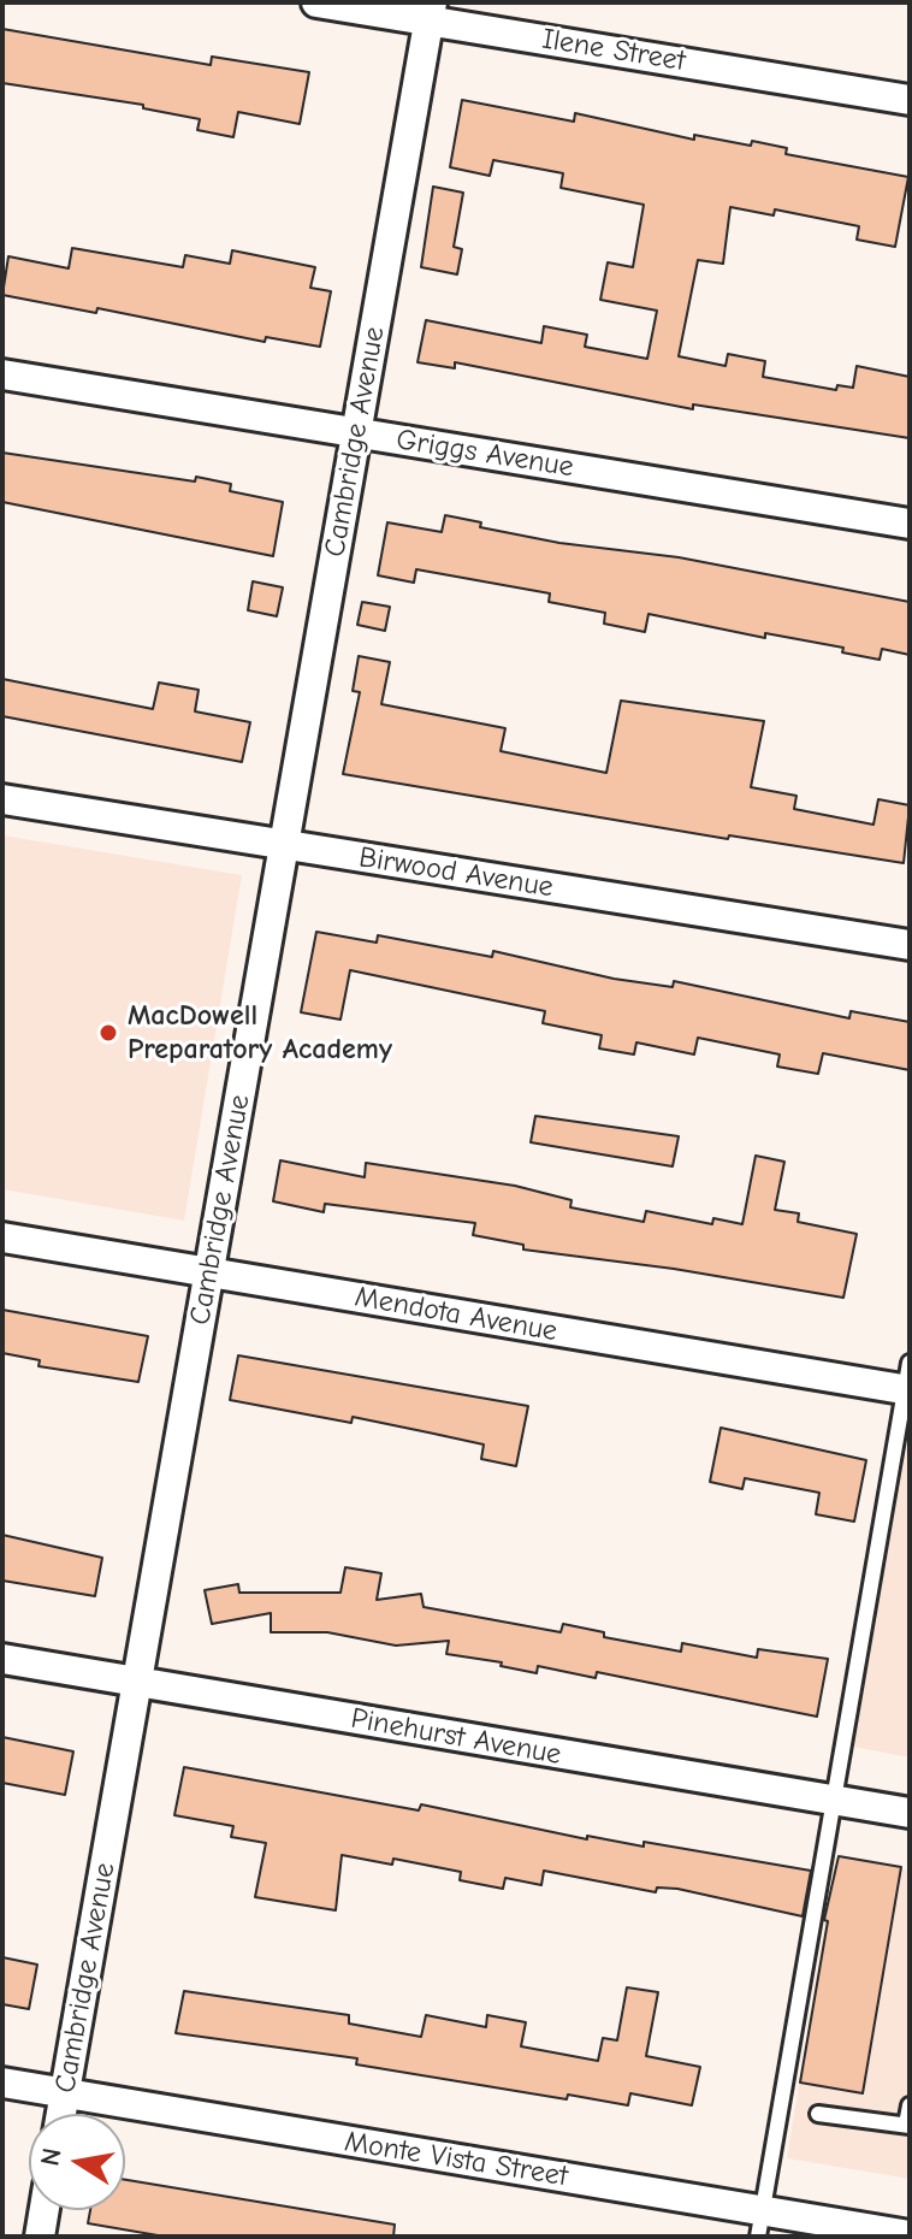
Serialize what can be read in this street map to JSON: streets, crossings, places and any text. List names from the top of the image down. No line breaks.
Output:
{"streets":{"street":["Ilene Street","Cambridge Avenue","Griggs Avenue","Birwood Avenue","Mendota Avenue","Pinehurst Avenue","Monte Vista Street"]},"crossings":[["Ilene Street","Cambridge Avenue"],["Cambridge Avenue","Griggs Avenue"],["Cambridge Avenue","Birwood Avenue"],["Cambridge Avenue","Mendota Avenue"],["Cambridge Avenue","Pinehurst Avenue"],["Cambridge Avenue","Monte Vista Street"]],"places":["MacDowell Preparatory Academy"],"north":"left"}
